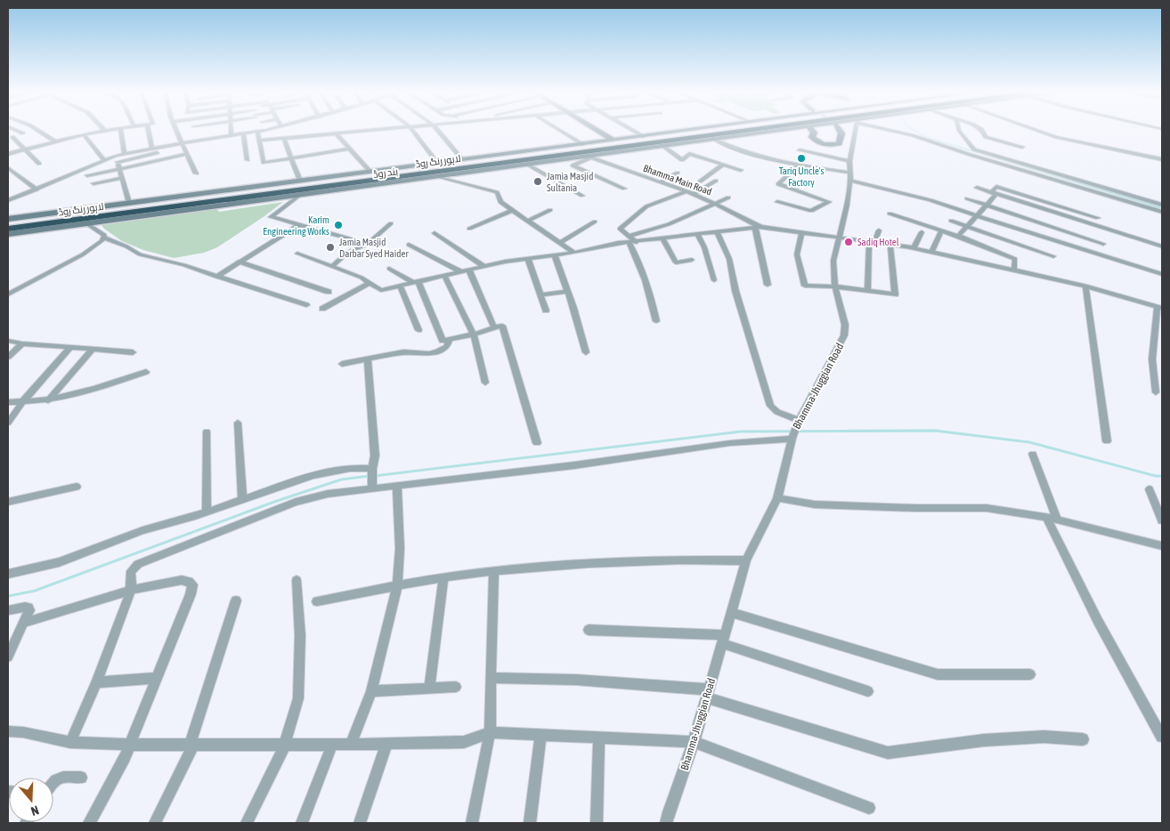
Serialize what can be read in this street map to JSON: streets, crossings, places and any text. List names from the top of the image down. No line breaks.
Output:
{"streets":{"highway":["لاہور رنگ روڈ"],"main road":["بند روڈ"],"street":["Bhamma Main Road","Bhamma-Jhuggian Road"]},"crossings":[["بند روڈ","Bhamma Main Road"]],"places":["Tariq Uncle's Factory","Jamia Masjid Sultania","Karim Engineering Works","Sadiq Hotel","Jamia Masjid Darbar Syed Haider"],"north":"bottom"}
